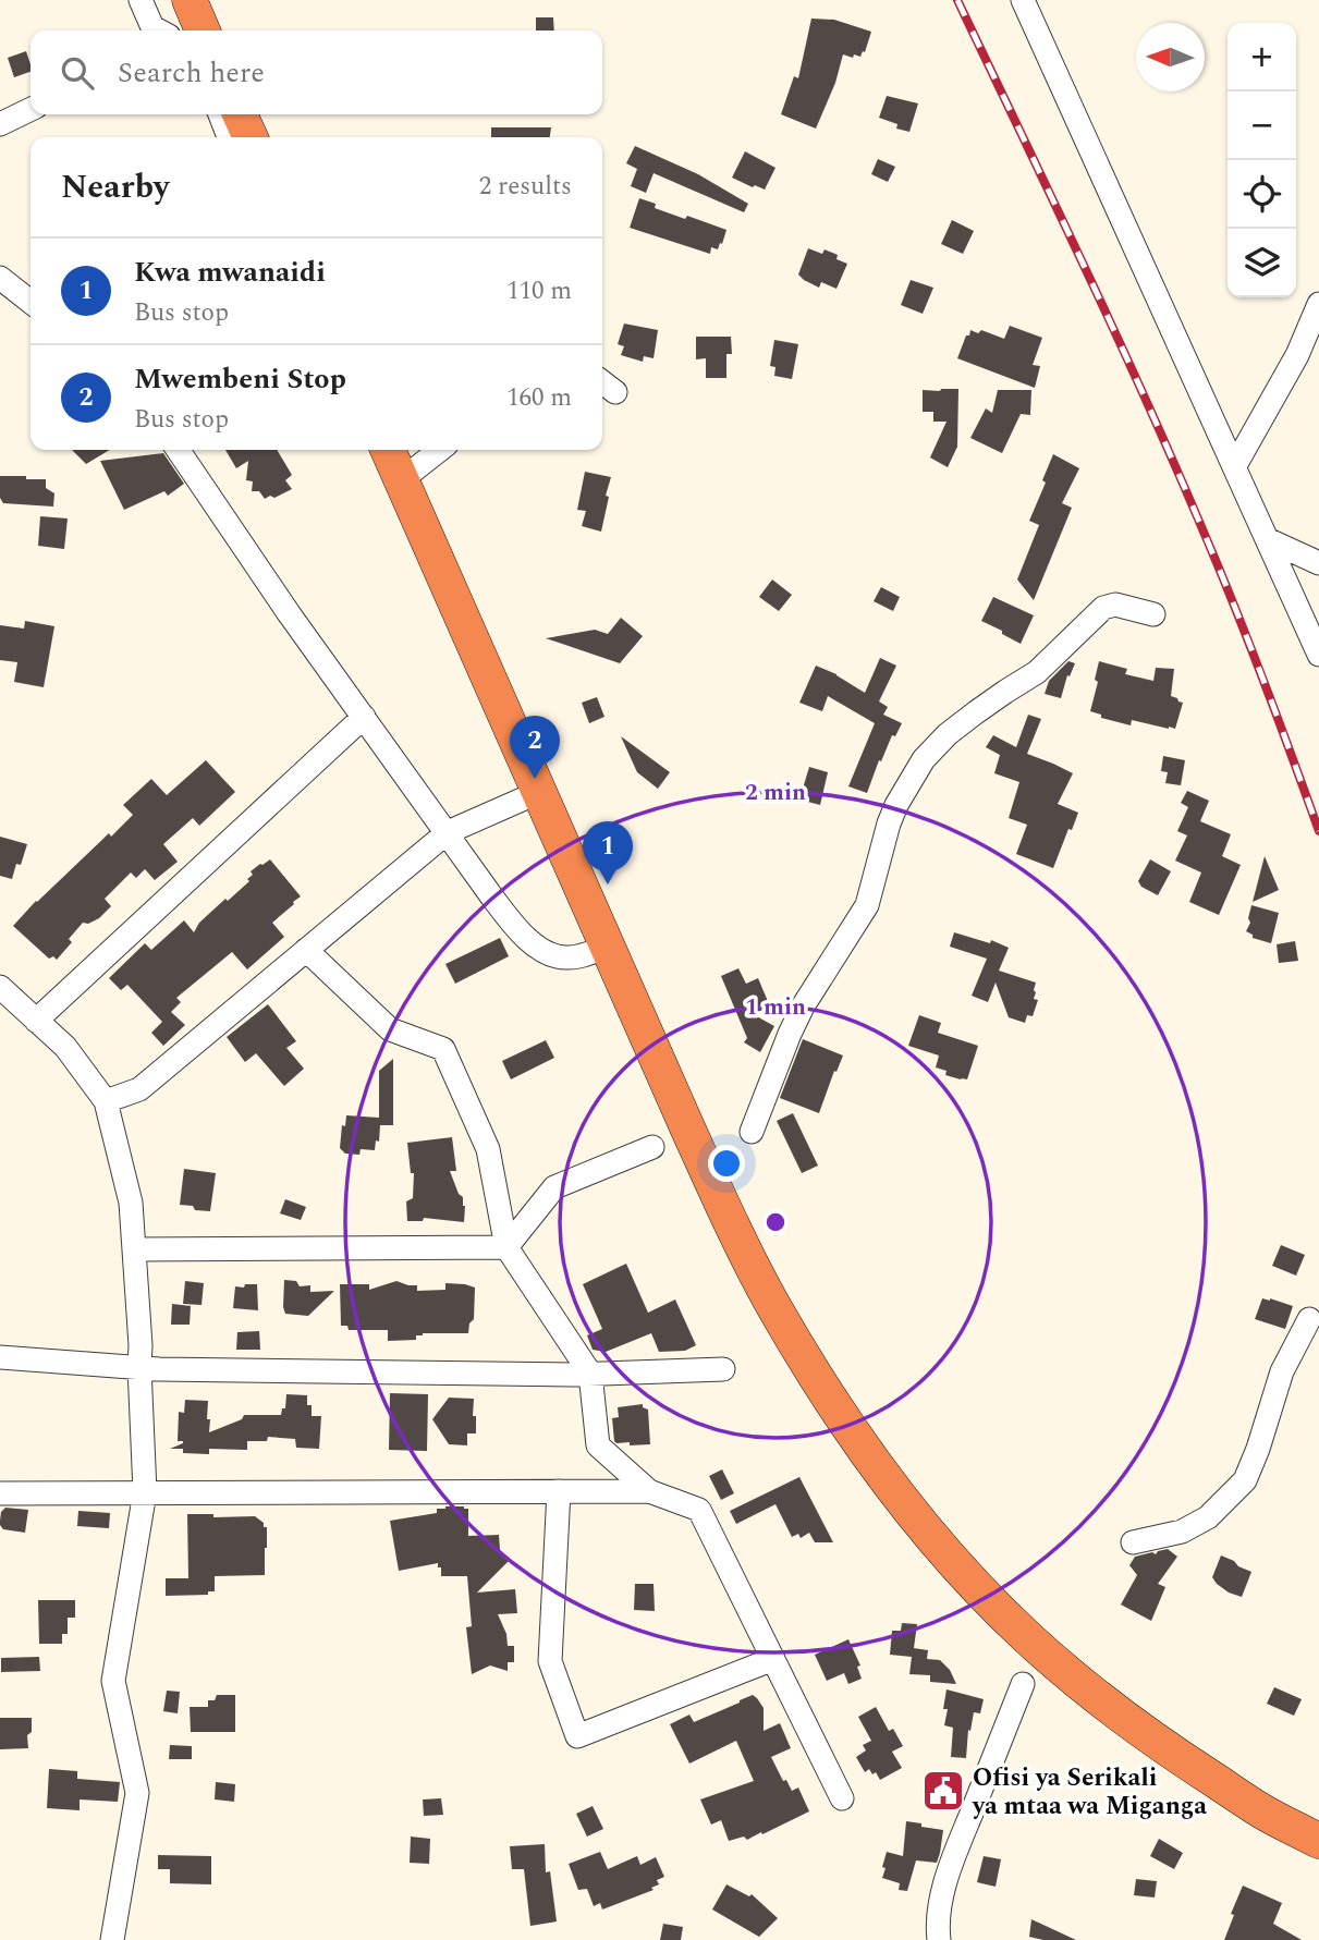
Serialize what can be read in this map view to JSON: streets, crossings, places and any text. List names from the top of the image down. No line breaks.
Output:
{"places":{"public building":["Ofisi ya Serikali ya mtaa wa Miganga"]},"north":"left","page":{"map_buttons":["+","−"],"search":"Search here","heading":["Nearby","2 results"],"list":[{"mark":"1","name":"Kwa mwanaidi","note":"Bus stop","value":"110 m"},{"mark":"2","name":"Mwembeni Stop","note":"Bus stop","value":"160 m"}],"pins":["2","1"]},"rings":["2 min","1 min"]}
